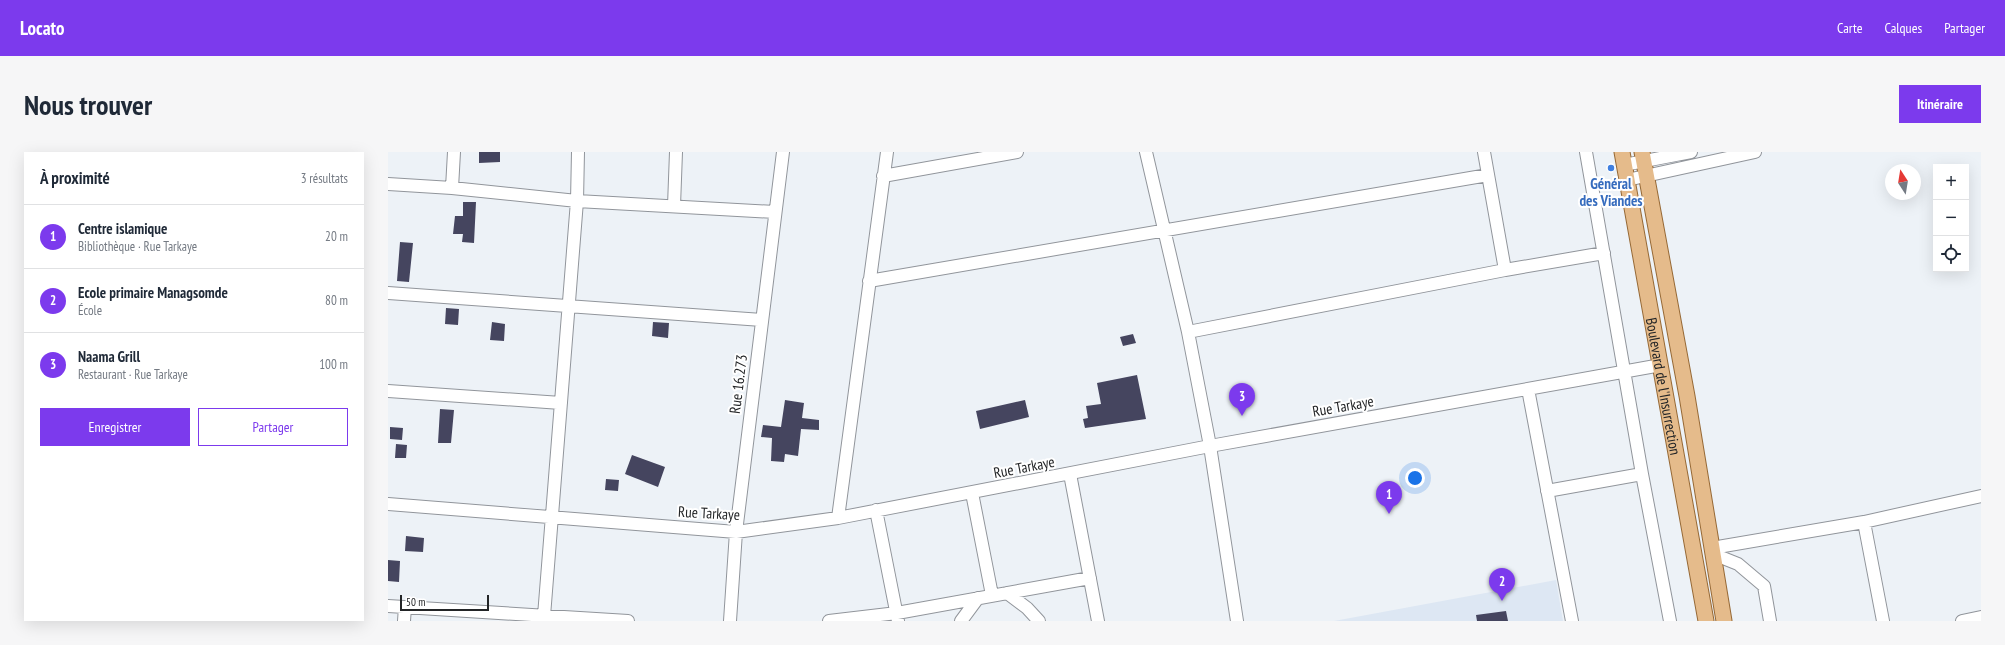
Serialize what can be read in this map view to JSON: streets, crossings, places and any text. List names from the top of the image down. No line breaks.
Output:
{"streets":{"main road":["Boulevard de l'Insurrection"],"street":["Rue 16.273","Rue Tarkaye"]},"crossings":[["Rue 16.273","Rue Tarkaye"],["Boulevard de l'Insurrection","Rue Tarkaye"]],"places":["Général des Viandes"],"scale_bar":"50 m","north":"top","page":{"header":"Locato","nav":["Carte","Calques","Partager"],"buttons":["Itinéraire",["Enregistrer","Partager"]],"title":"Nous trouver","heading":["À proximité","3 résultats"],"map_buttons":["+","−"],"list":[{"mark":"1","name":"Centre islamique","note":"Bibliothèque · Rue Tarkaye","value":"20 m"},{"mark":"2","name":"Ecole primaire Managsomde","note":"École","value":"80 m"},{"mark":"3","name":"Naama Grill","note":"Restaurant · Rue Tarkaye","value":"100 m"}],"pins":["3","1","2"],"scale":"50 m"}}
